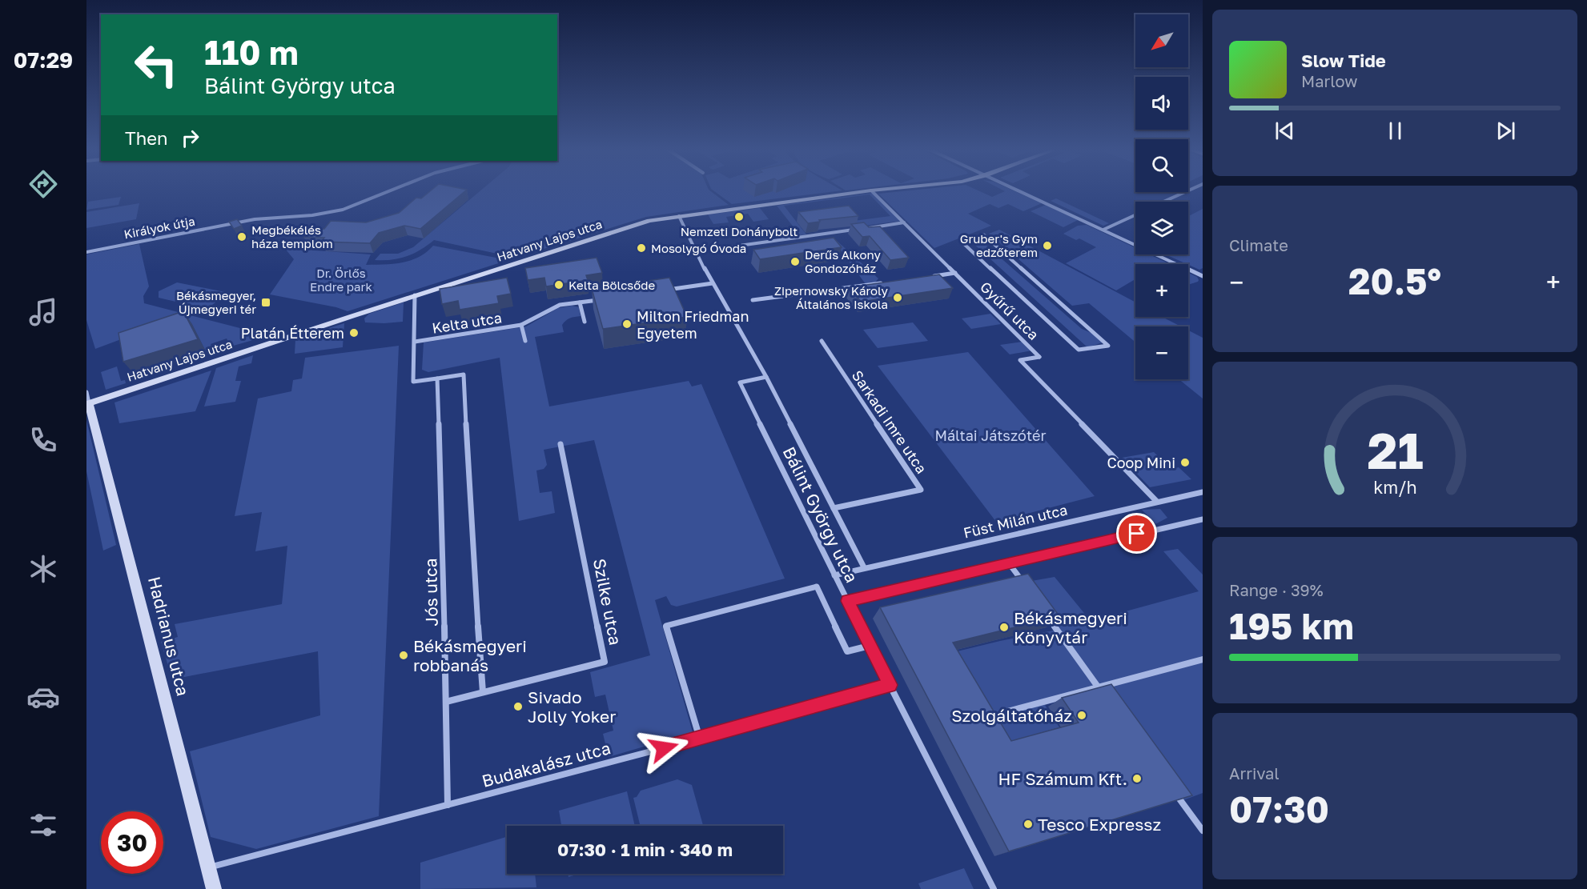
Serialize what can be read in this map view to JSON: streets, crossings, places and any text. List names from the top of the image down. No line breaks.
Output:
{"streets":{"street":["Királyok útja","Hatvany Lajos utca","Gyűrű utca","Kelta utca","Sarkadi Imre utca","Bálint György utca","Füst Milán utca","Jós utca","Szilke utca","Hadrianus utca","Budakalász utca"]},"crossings":[["Hatvany Lajos utca","Gyűrű utca"],["Hatvany Lajos utca","Bálint György utca"],["Hatvany Lajos utca","Hadrianus utca"],["Gyűrű utca","Füst Milán utca"],["Sarkadi Imre utca","Bálint György utca"],["Bálint György utca","Füst Milán utca"],["Bálint György utca","Budakalász utca"],["Jós utca","Szilke utca"],["Jós utca","Budakalász utca"],["Hadrianus utca","Budakalász utca"]],"parks":["Dr. Örlős Endre park","Máltai Játszótér"],"places":{"other":["Nemzeti Dohánybolt","Megbékélés háza templom","Gruber's Gym edzőterem","Mosolygó Óvoda","Derűs Alkony Gondozóház","Kelta Bölcsőde","Zipernowsky Károly Általános Iskola","Milton Friedman Egyetem","Platán Étterem","Coop Mini","Békásmegyeri Könyvtár","Békásmegyeri robbanás","Sivado Jolly Yoker","Szolgáltatóház","HF Számum Kft.","Tesco Expressz"],"transit":["Békásmegyer, Újmegyeri tér"]},"north":"bottom left","page":{"tabs":"07:29","map_buttons":["+","−"],"turn":["110 m","Bálint György utca"],"song":["Slow Tide","Marlow"],"then":"Then","tile":["Climate",["Range · 39%","195 km"],["Arrival","07:30"]],"heat":["−","20.5°","+"],"limit":"30","trip":"07:30 · 1 min · 340 m","gauge":["21","km/h"]}}
